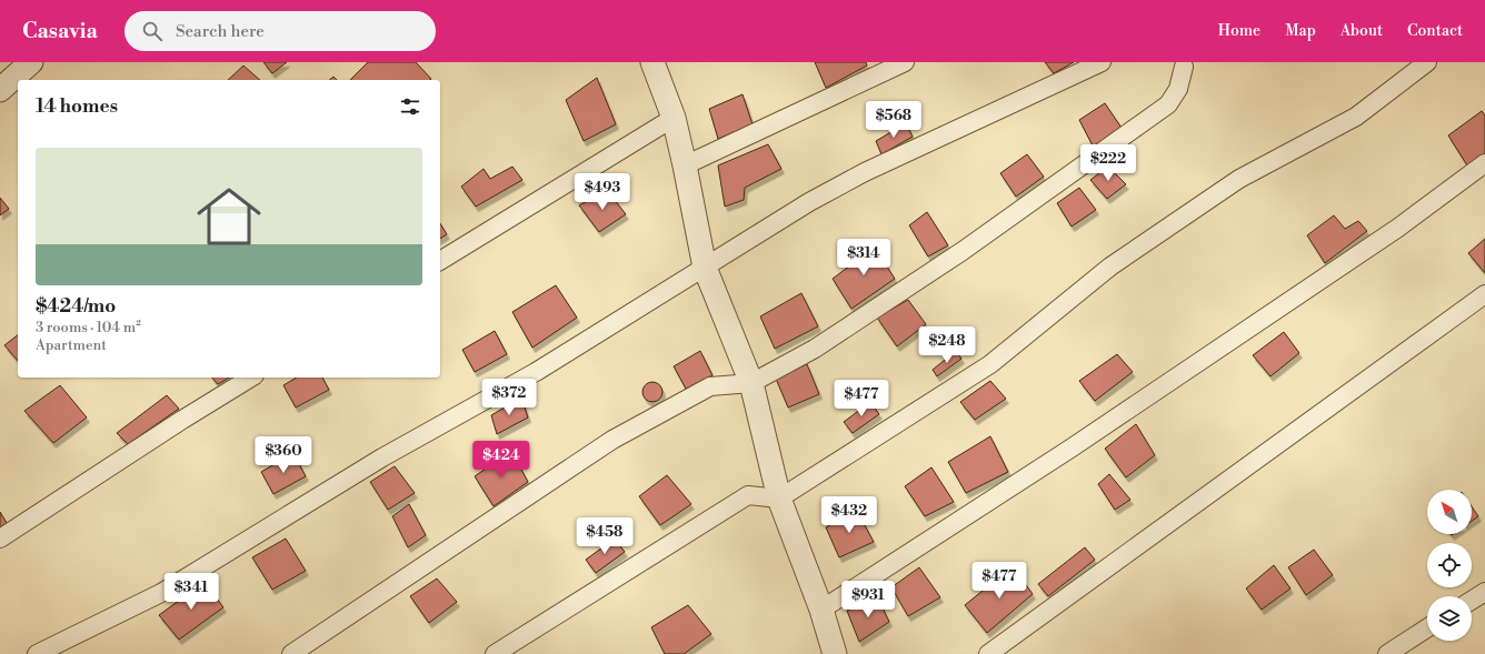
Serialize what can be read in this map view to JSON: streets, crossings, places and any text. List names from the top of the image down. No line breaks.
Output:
{"north":"top left","page":{"header":"Casavia","search":"Search here","nav":["Home","Map","About","Contact"],"heading":"14 homes","price":["$568","$222","$493","$314","$248","$372","$477","$360","$424","$432","$458","$477","$341","$931"],"list":[{"name":"$424/mo","note":"3 rooms · 104 m² · Apartment"}]}}
